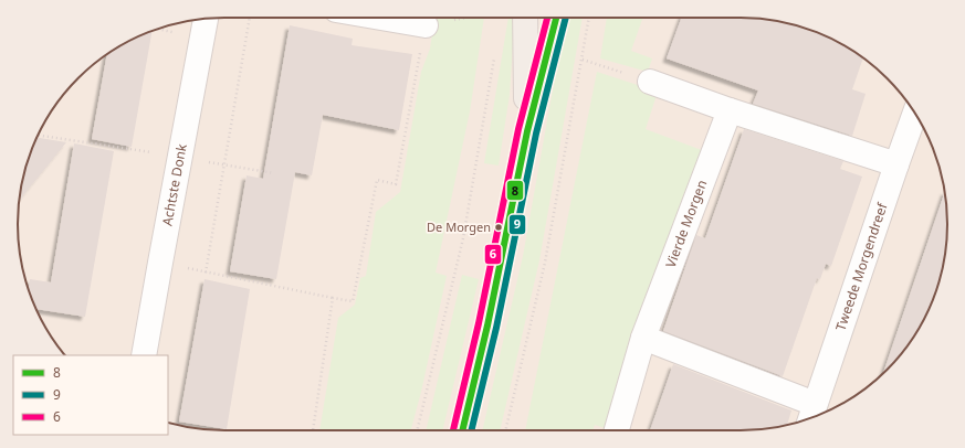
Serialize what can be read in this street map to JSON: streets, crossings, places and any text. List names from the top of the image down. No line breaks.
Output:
{"streets":{"street":["Achtste Donk","Vierde Morgen","Tweede Morgendreef"]},"places":["De Morgen"],"lines":["transit line 8","transit line 9","transit line 6"],"legend":["8","9","6"]}
